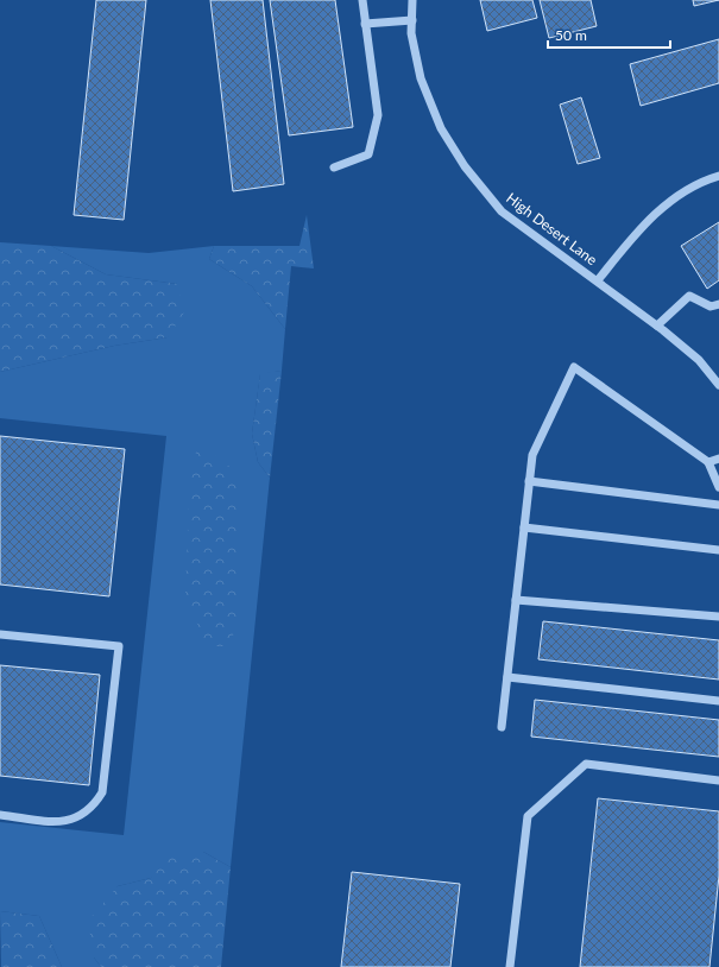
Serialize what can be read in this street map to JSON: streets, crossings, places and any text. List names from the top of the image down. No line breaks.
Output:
{"streets":{"street":["High Desert Lane"]},"scale_bar":"50 m"}
